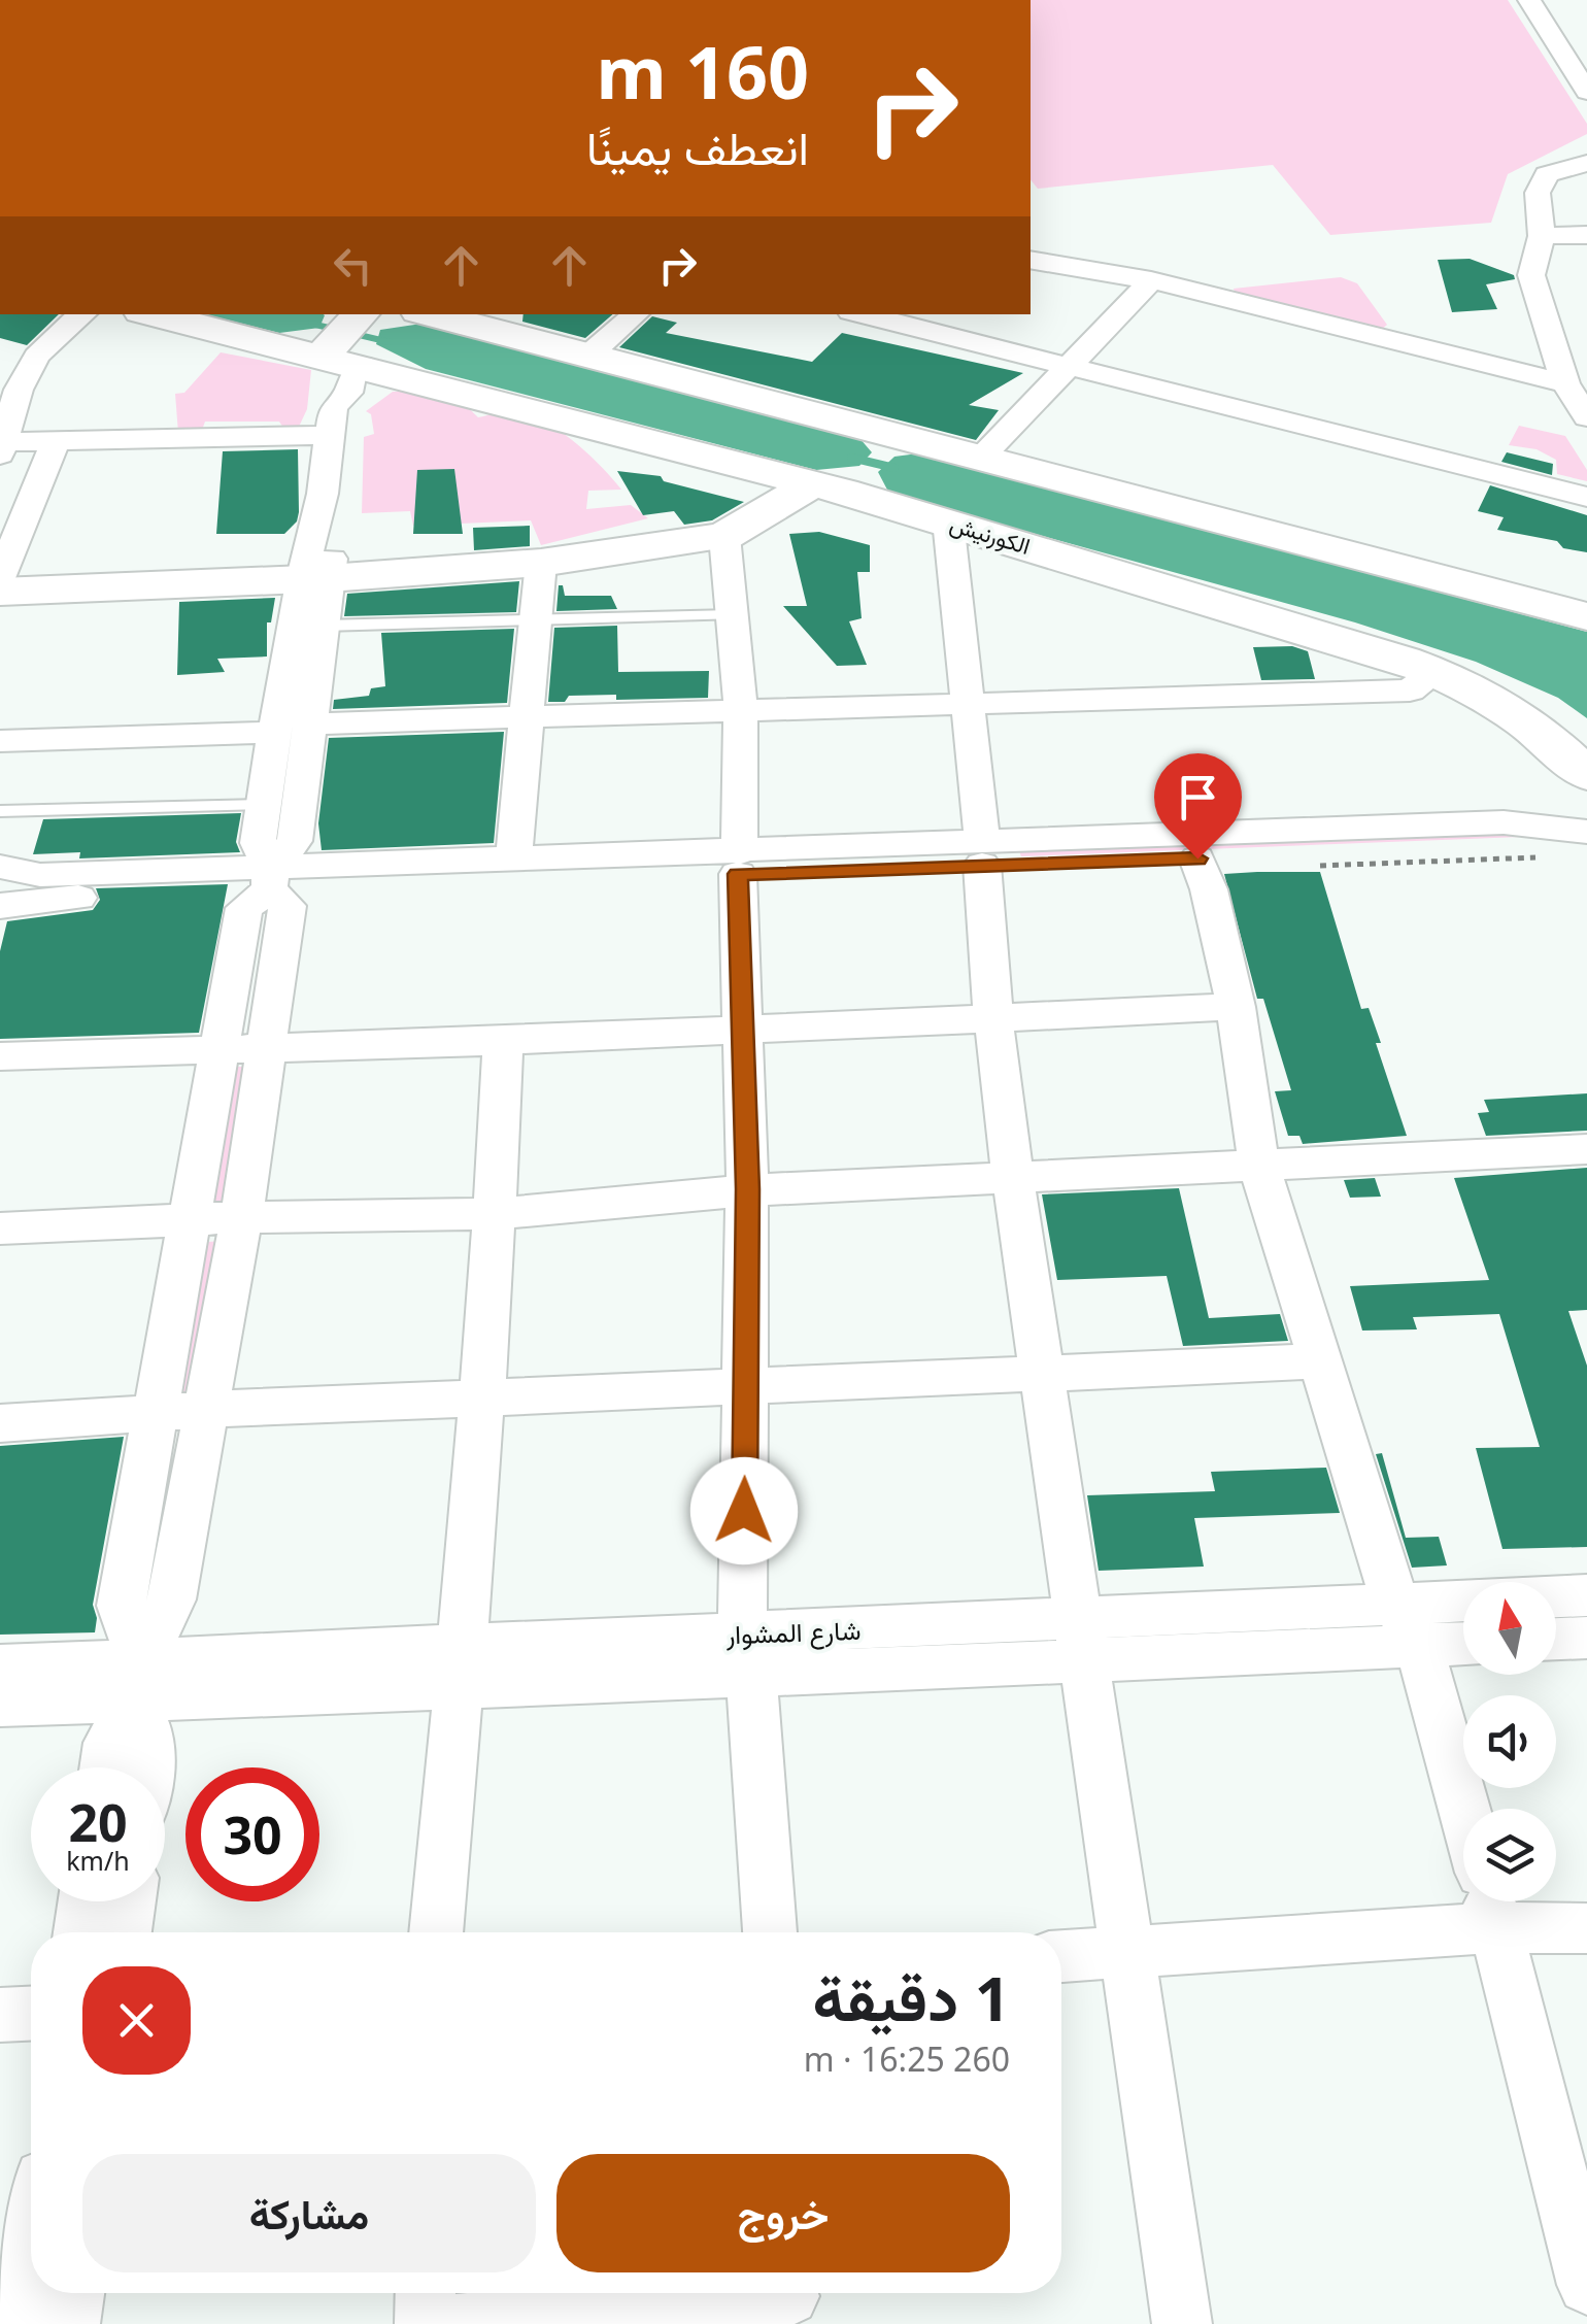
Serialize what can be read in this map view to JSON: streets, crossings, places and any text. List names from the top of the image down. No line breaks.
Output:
{"streets":{"main road":["الكورنيش"],"street":["شارع المشوار"]},"north":"top","page":{"turn":["160 m","انعطف يمينًا"],"speed":"20 km/h","limit":"30","heading":["1 دقيقة","260 m · 16:25"],"buttons":["خروج","مشاركة"]}}
